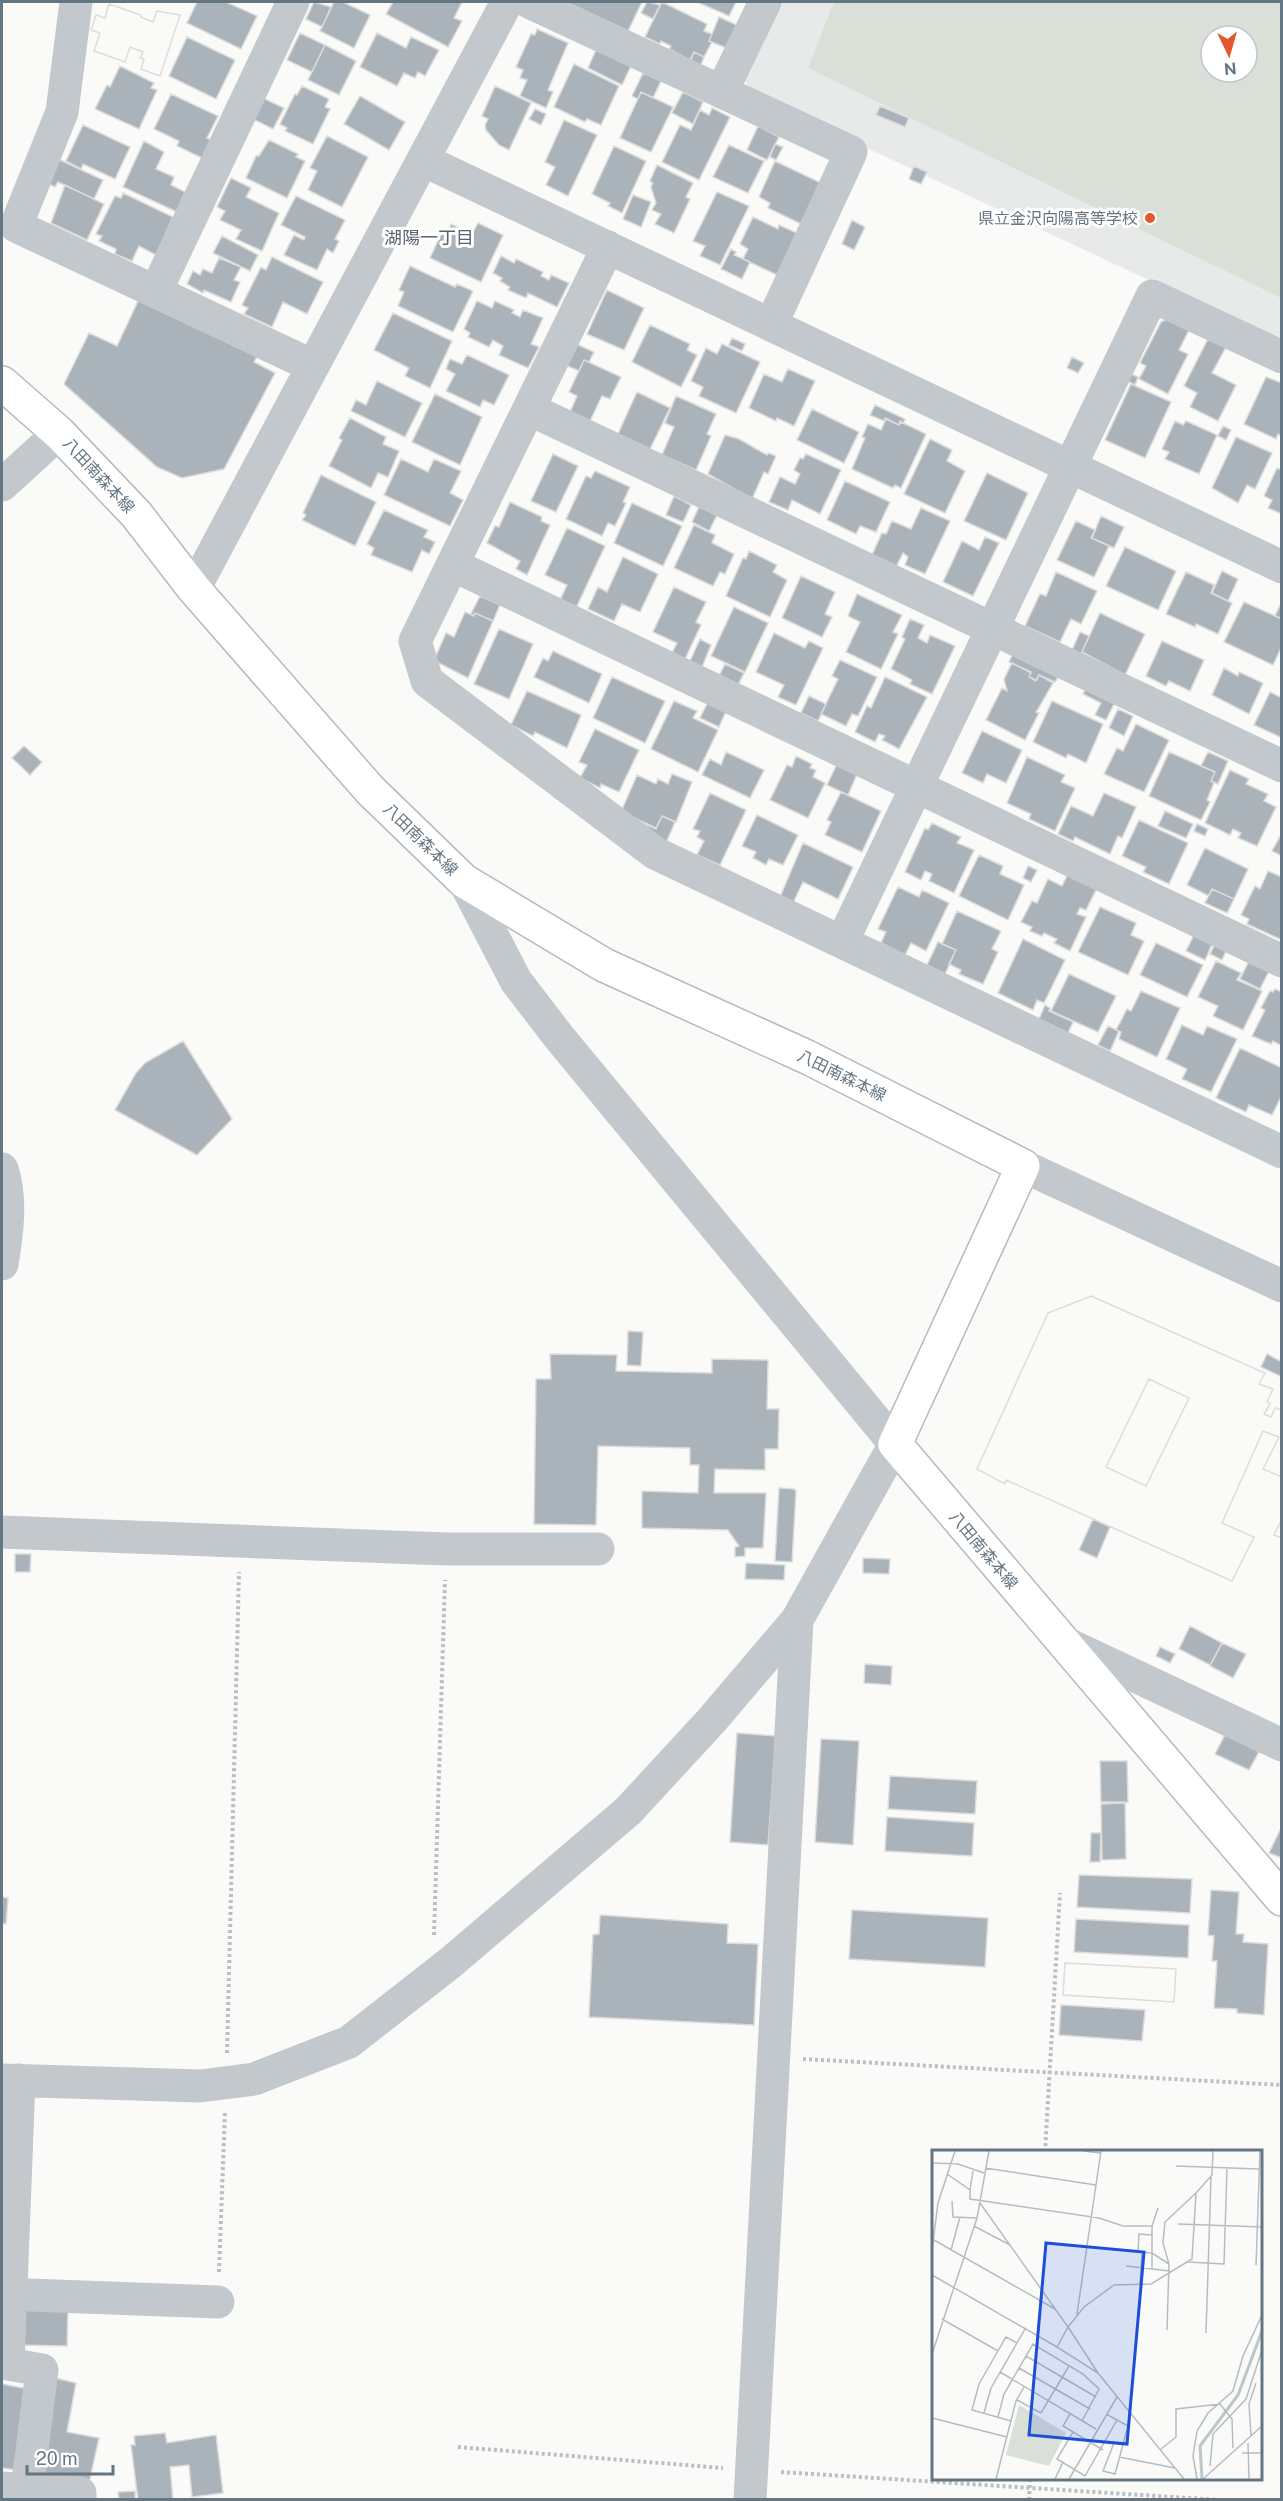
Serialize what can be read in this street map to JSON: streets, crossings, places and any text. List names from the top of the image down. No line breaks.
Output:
{"streets":{"main road":["八田南森本線"]},"districts":["湖陽一丁目"],"places":["県立金沢向陽高等学校"],"scale_bar":"20 m","north":"bottom"}
